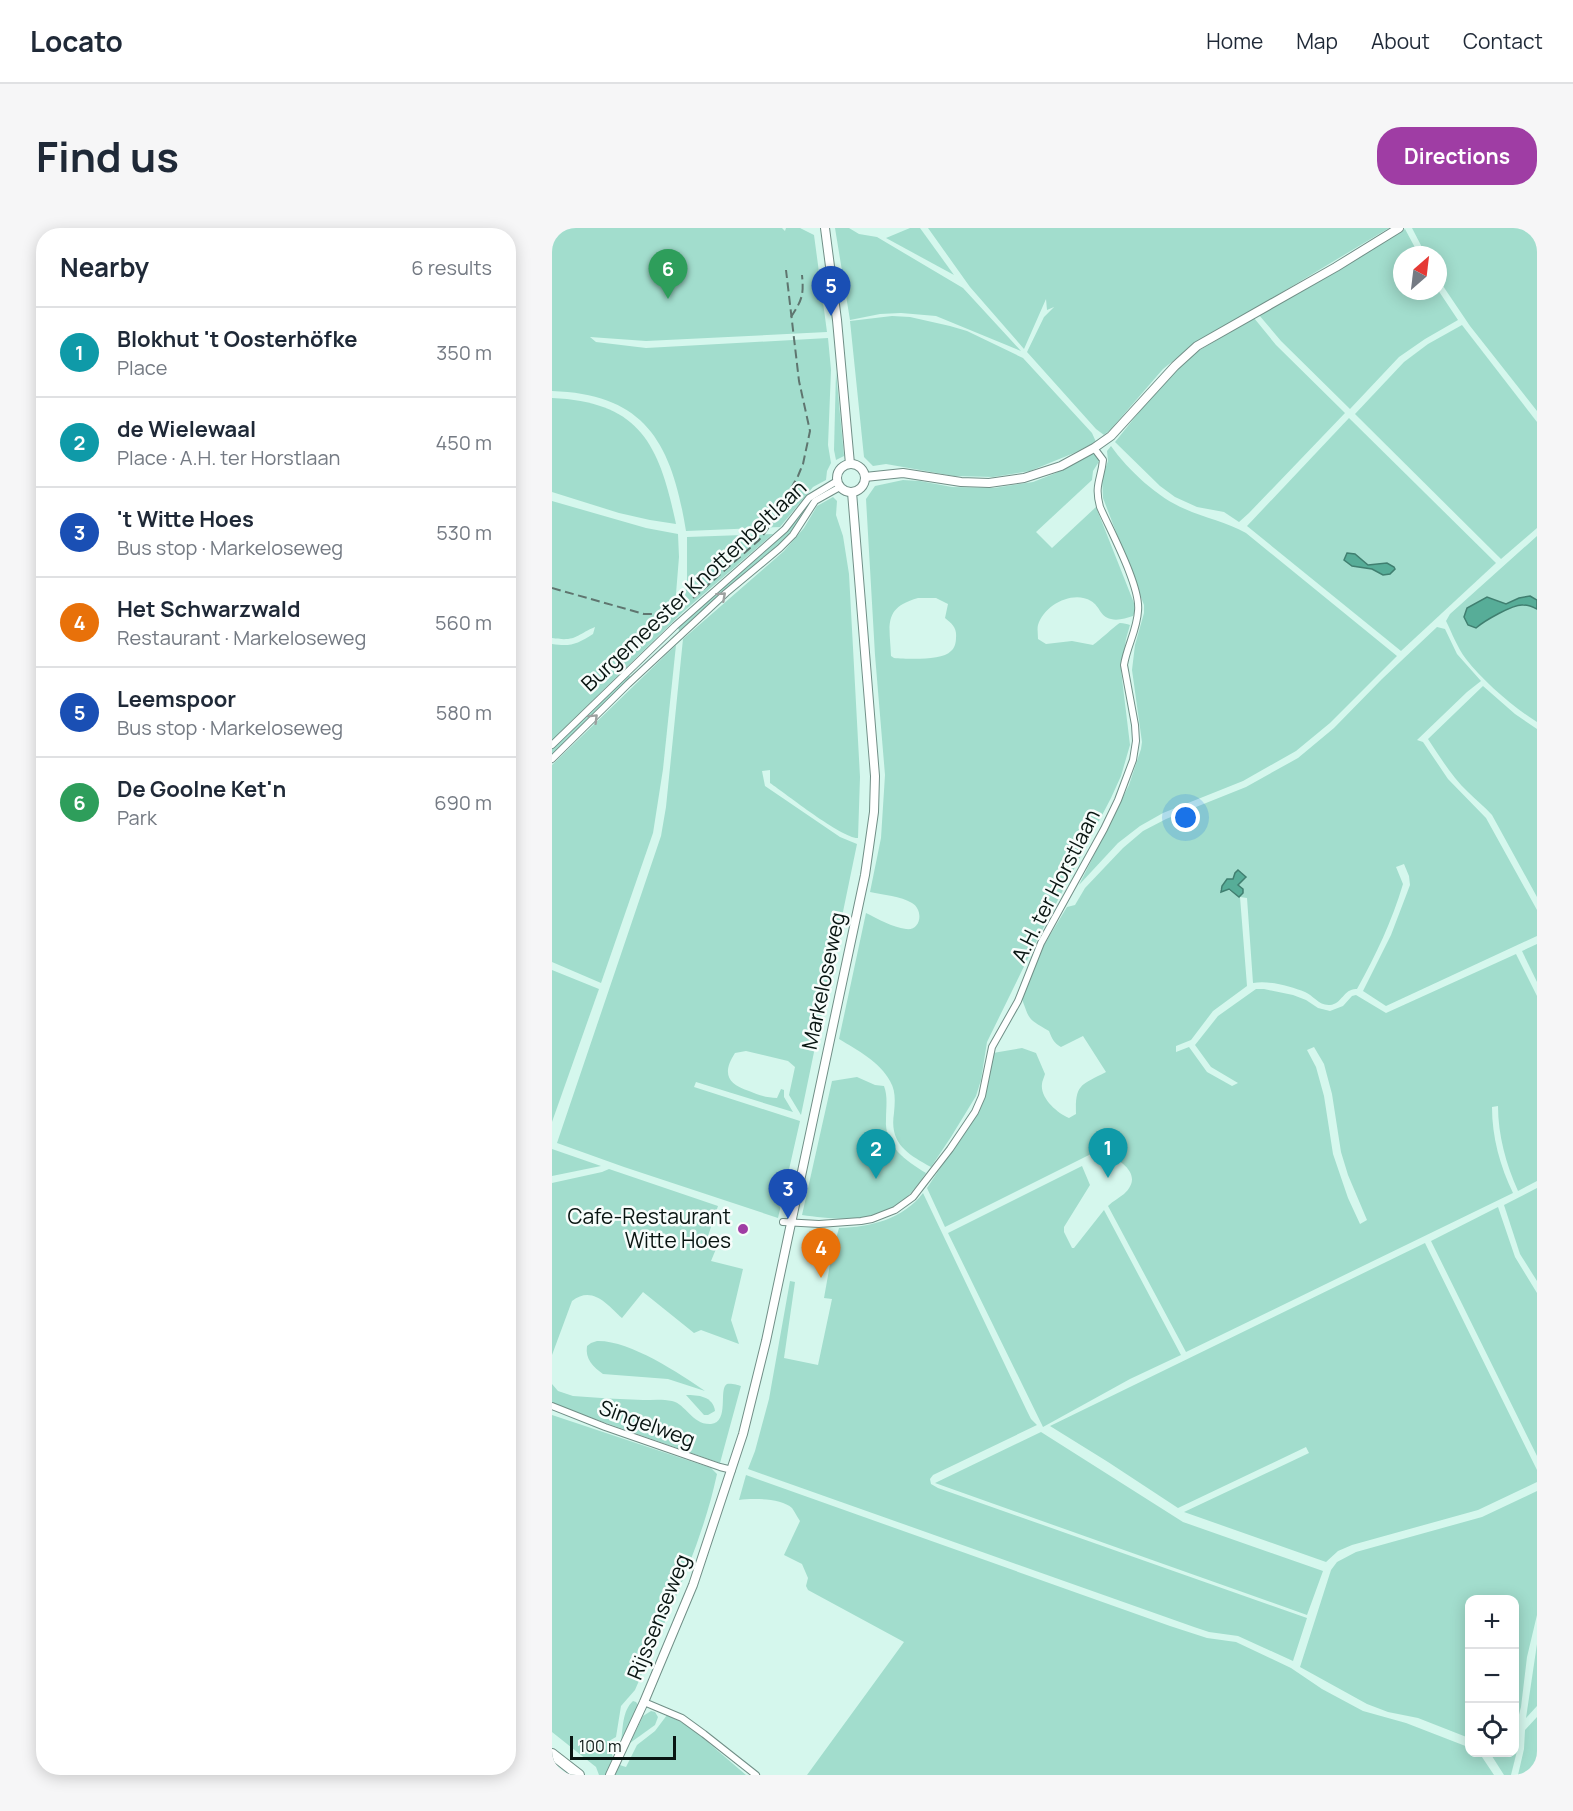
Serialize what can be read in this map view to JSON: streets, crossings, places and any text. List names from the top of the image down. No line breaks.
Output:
{"streets":{"main road":["Markeloseweg","Rijssenseweg"],"street":["Burgemeester Knottenbeltlaan","A.H. ter Horstlaan","Singelweg"]},"crossings":[["Burgemeester Knottenbeltlaan","Markeloseweg"],["A.H. ter Horstlaan","Markeloseweg"],["Markeloseweg","Singelweg"],["Markeloseweg","Rijssenseweg"],["Singelweg","Rijssenseweg"]],"places":["Cafe-Restaurant Witte Hoes"],"scale_bar":"100 m","north":"top right","page":{"header":"Locato","nav":["Home","Map","About","Contact"],"title":"Find us","buttons":"Directions","heading":["Nearby","6 results"],"pins":["6","5","1","2","3","4"],"list":[{"mark":"1","name":"Blokhut 't Oosterhöfke","note":"Place","value":"350 m"},{"mark":"2","name":"de Wielewaal","note":"Place · A.H. ter Horstlaan","value":"450 m"},{"mark":"3","name":"'t Witte Hoes","note":"Bus stop · Markeloseweg","value":"530 m"},{"mark":"4","name":"Het Schwarzwald","note":"Restaurant · Markeloseweg","value":"560 m"},{"mark":"5","name":"Leemspoor","note":"Bus stop · Markeloseweg","value":"580 m"},{"mark":"6","name":"De Goolne Ket'n","note":"Park","value":"690 m"}],"map_buttons":["+","−"],"scale":"100 m"}}
